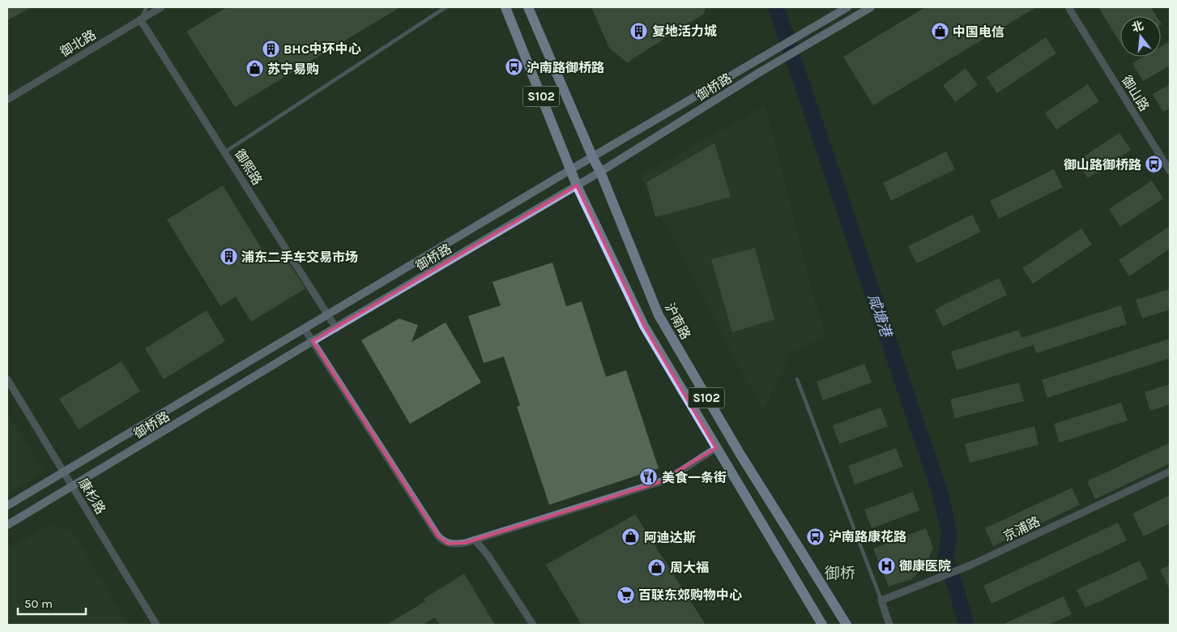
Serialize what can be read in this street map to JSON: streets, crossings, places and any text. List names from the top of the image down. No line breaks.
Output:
{"streets":{"main road":["御桥路","S102","沪南路"],"street":["御北路","御山路","御熙路","康杉路","京浦路"]},"crossings":[["御北路","御熙路"],["御桥路","S102"],["御桥路","御熙路"],["御桥路","沪南路"],["御桥路","康杉路"]],"districts":["御桥"],"water":["咸塘港"],"places":{"building":["复地活力城","BHC中环中心","浦东二手车交易市场"],"shop":["中国电信","苏宁易购","阿迪达斯","周大福"],"bus stop":["沪南路御桥路","御山路御桥路","沪南路康花路"],"restaurant":["美食一条街"],"hospital":["御康医院"],"supermarket":["百联东郊购物中心"]},"scale_bar":"50 m","north":"top"}
